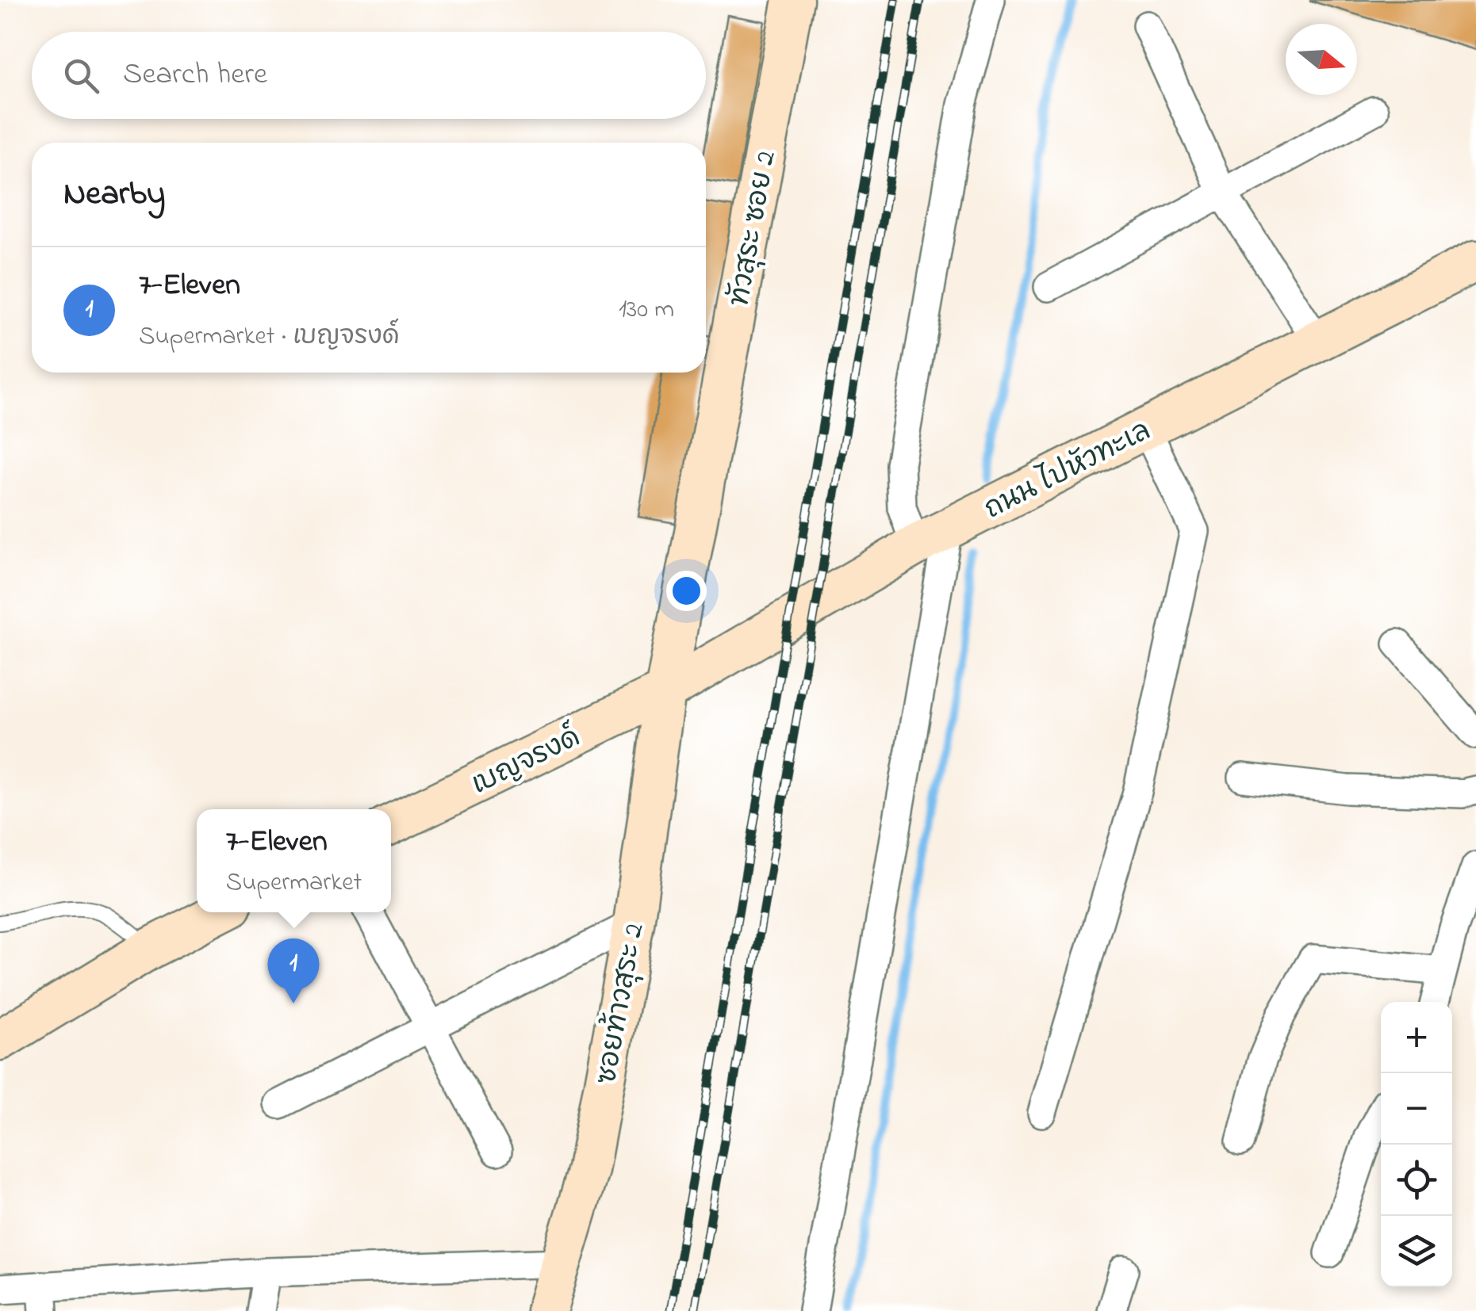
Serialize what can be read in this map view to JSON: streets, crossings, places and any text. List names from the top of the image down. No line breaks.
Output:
{"streets":{"street":["ทัวสุระ ซอย 2","ถนน ไปหัวทะเล","เบญจรงด์","ซอยท้าวสุระ 2"]},"crossings":[["ทัวสุระ ซอย 2","ถนน ไปหัวทะเล"],["ทัวสุระ ซอย 2","เบญจรงด์"],["ทัวสุระ ซอย 2","ซอยท้าวสุระ 2"],["ถนน ไปหัวทะเล","เบญจรงด์"],["ถนน ไปหัวทะเล","ซอยท้าวสุระ 2"],["เบญจรงด์","ซอยท้าวสุระ 2"]],"north":"right","page":{"search":"Search here","heading":"Nearby","list":[{"mark":"1","name":"7-Eleven","note":"Supermarket · เบญจรงด์","value":"130 m"}],"popup":["7-Eleven","Supermarket"],"pins":"1","map_buttons":["+","−"]}}
